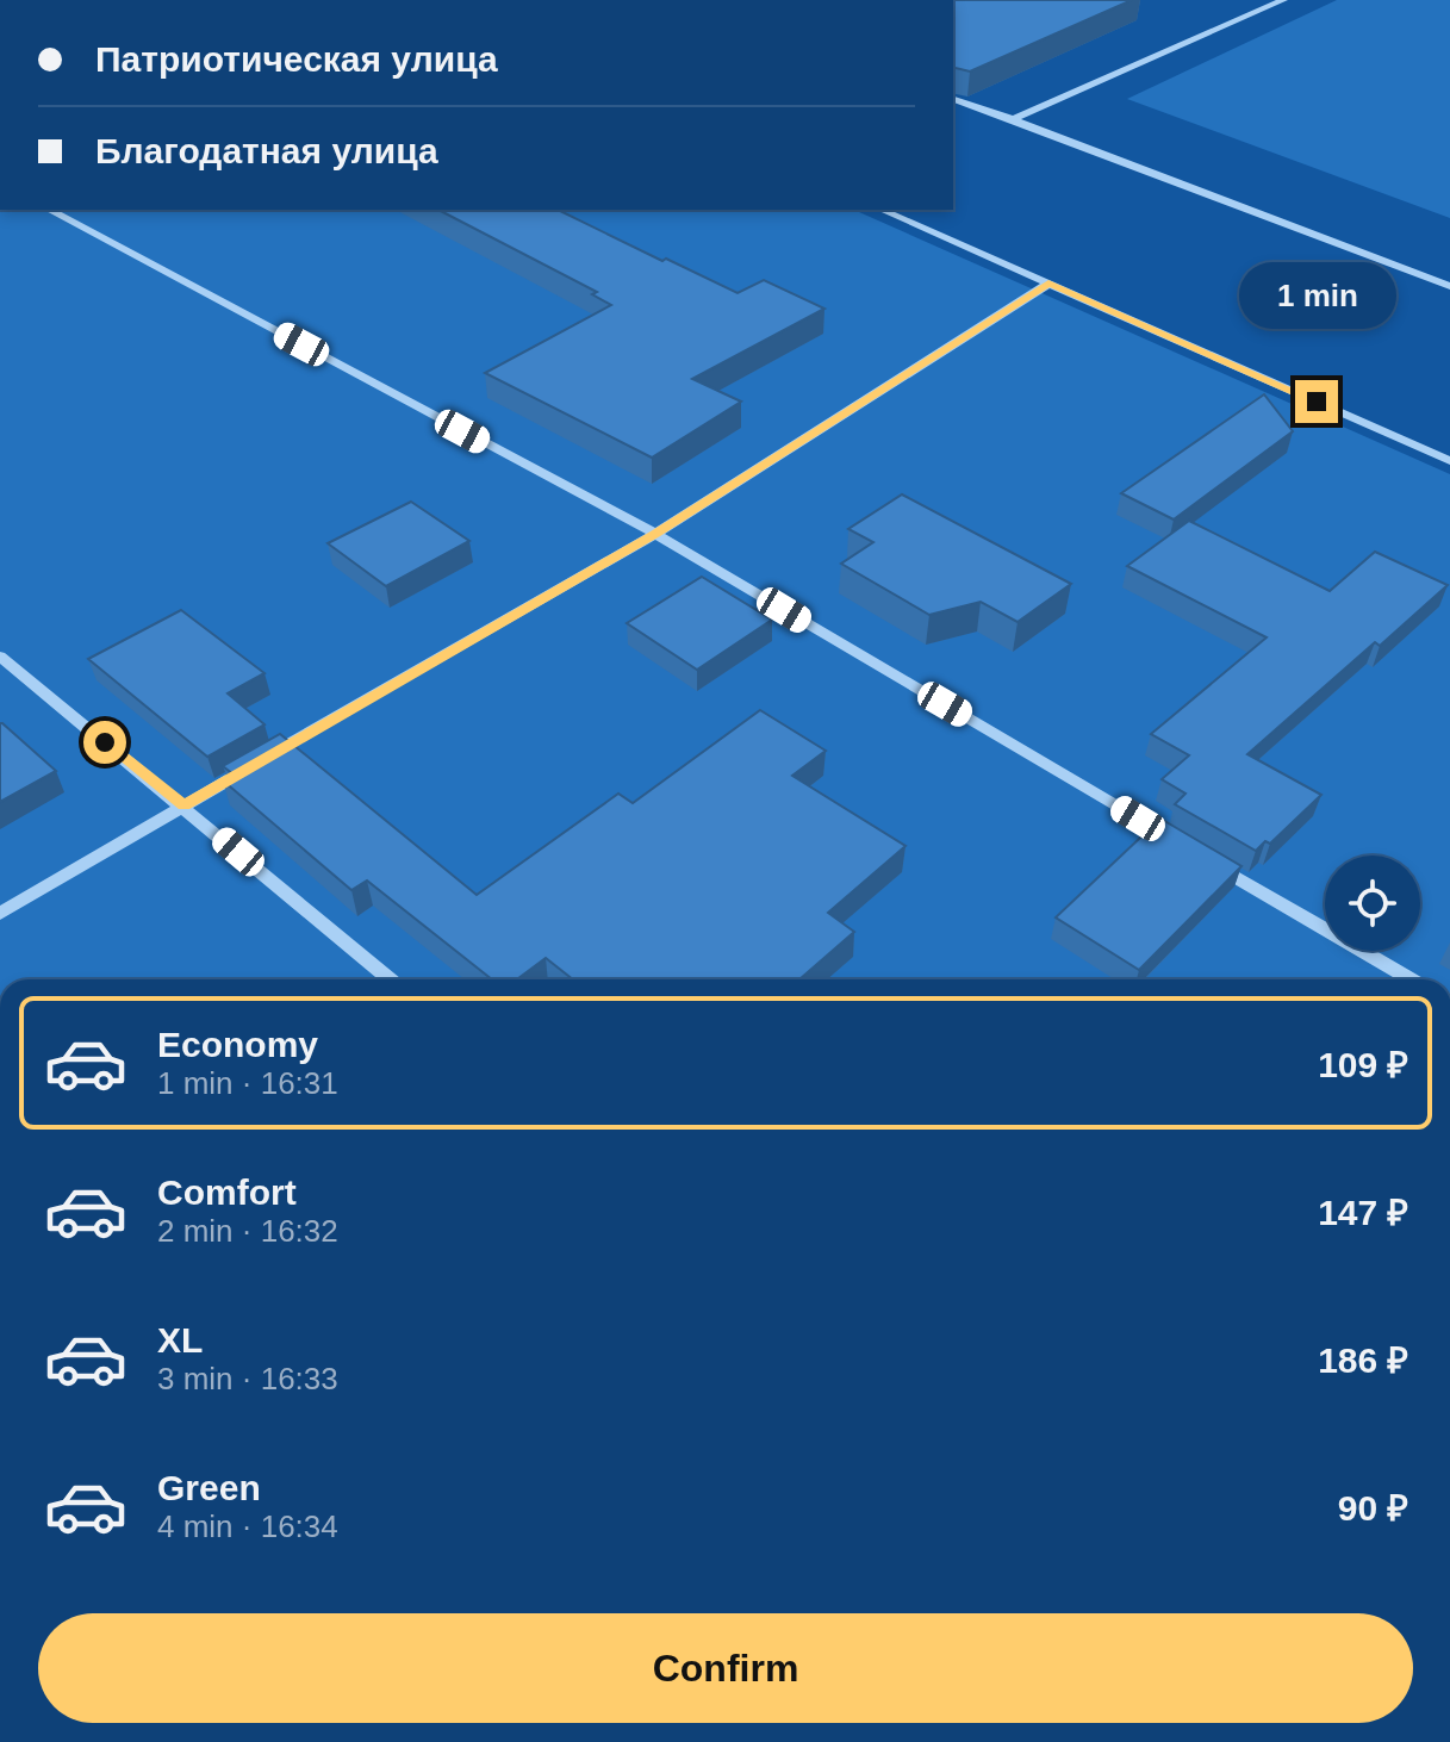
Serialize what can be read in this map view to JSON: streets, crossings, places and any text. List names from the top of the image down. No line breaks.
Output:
{"page":{"banner":["Патриотическая улица","Благодатная улица"],"bubble":"1 min","list":[{"name":"Economy","note":"1 min · 16:31","value":"109 ₽"},{"name":"Comfort","note":"2 min · 16:32","value":"147 ₽"},{"name":"XL","note":"3 min · 16:33","value":"186 ₽"},{"name":"Green","note":"4 min · 16:34","value":"90 ₽"}],"buttons":"Confirm"}}
